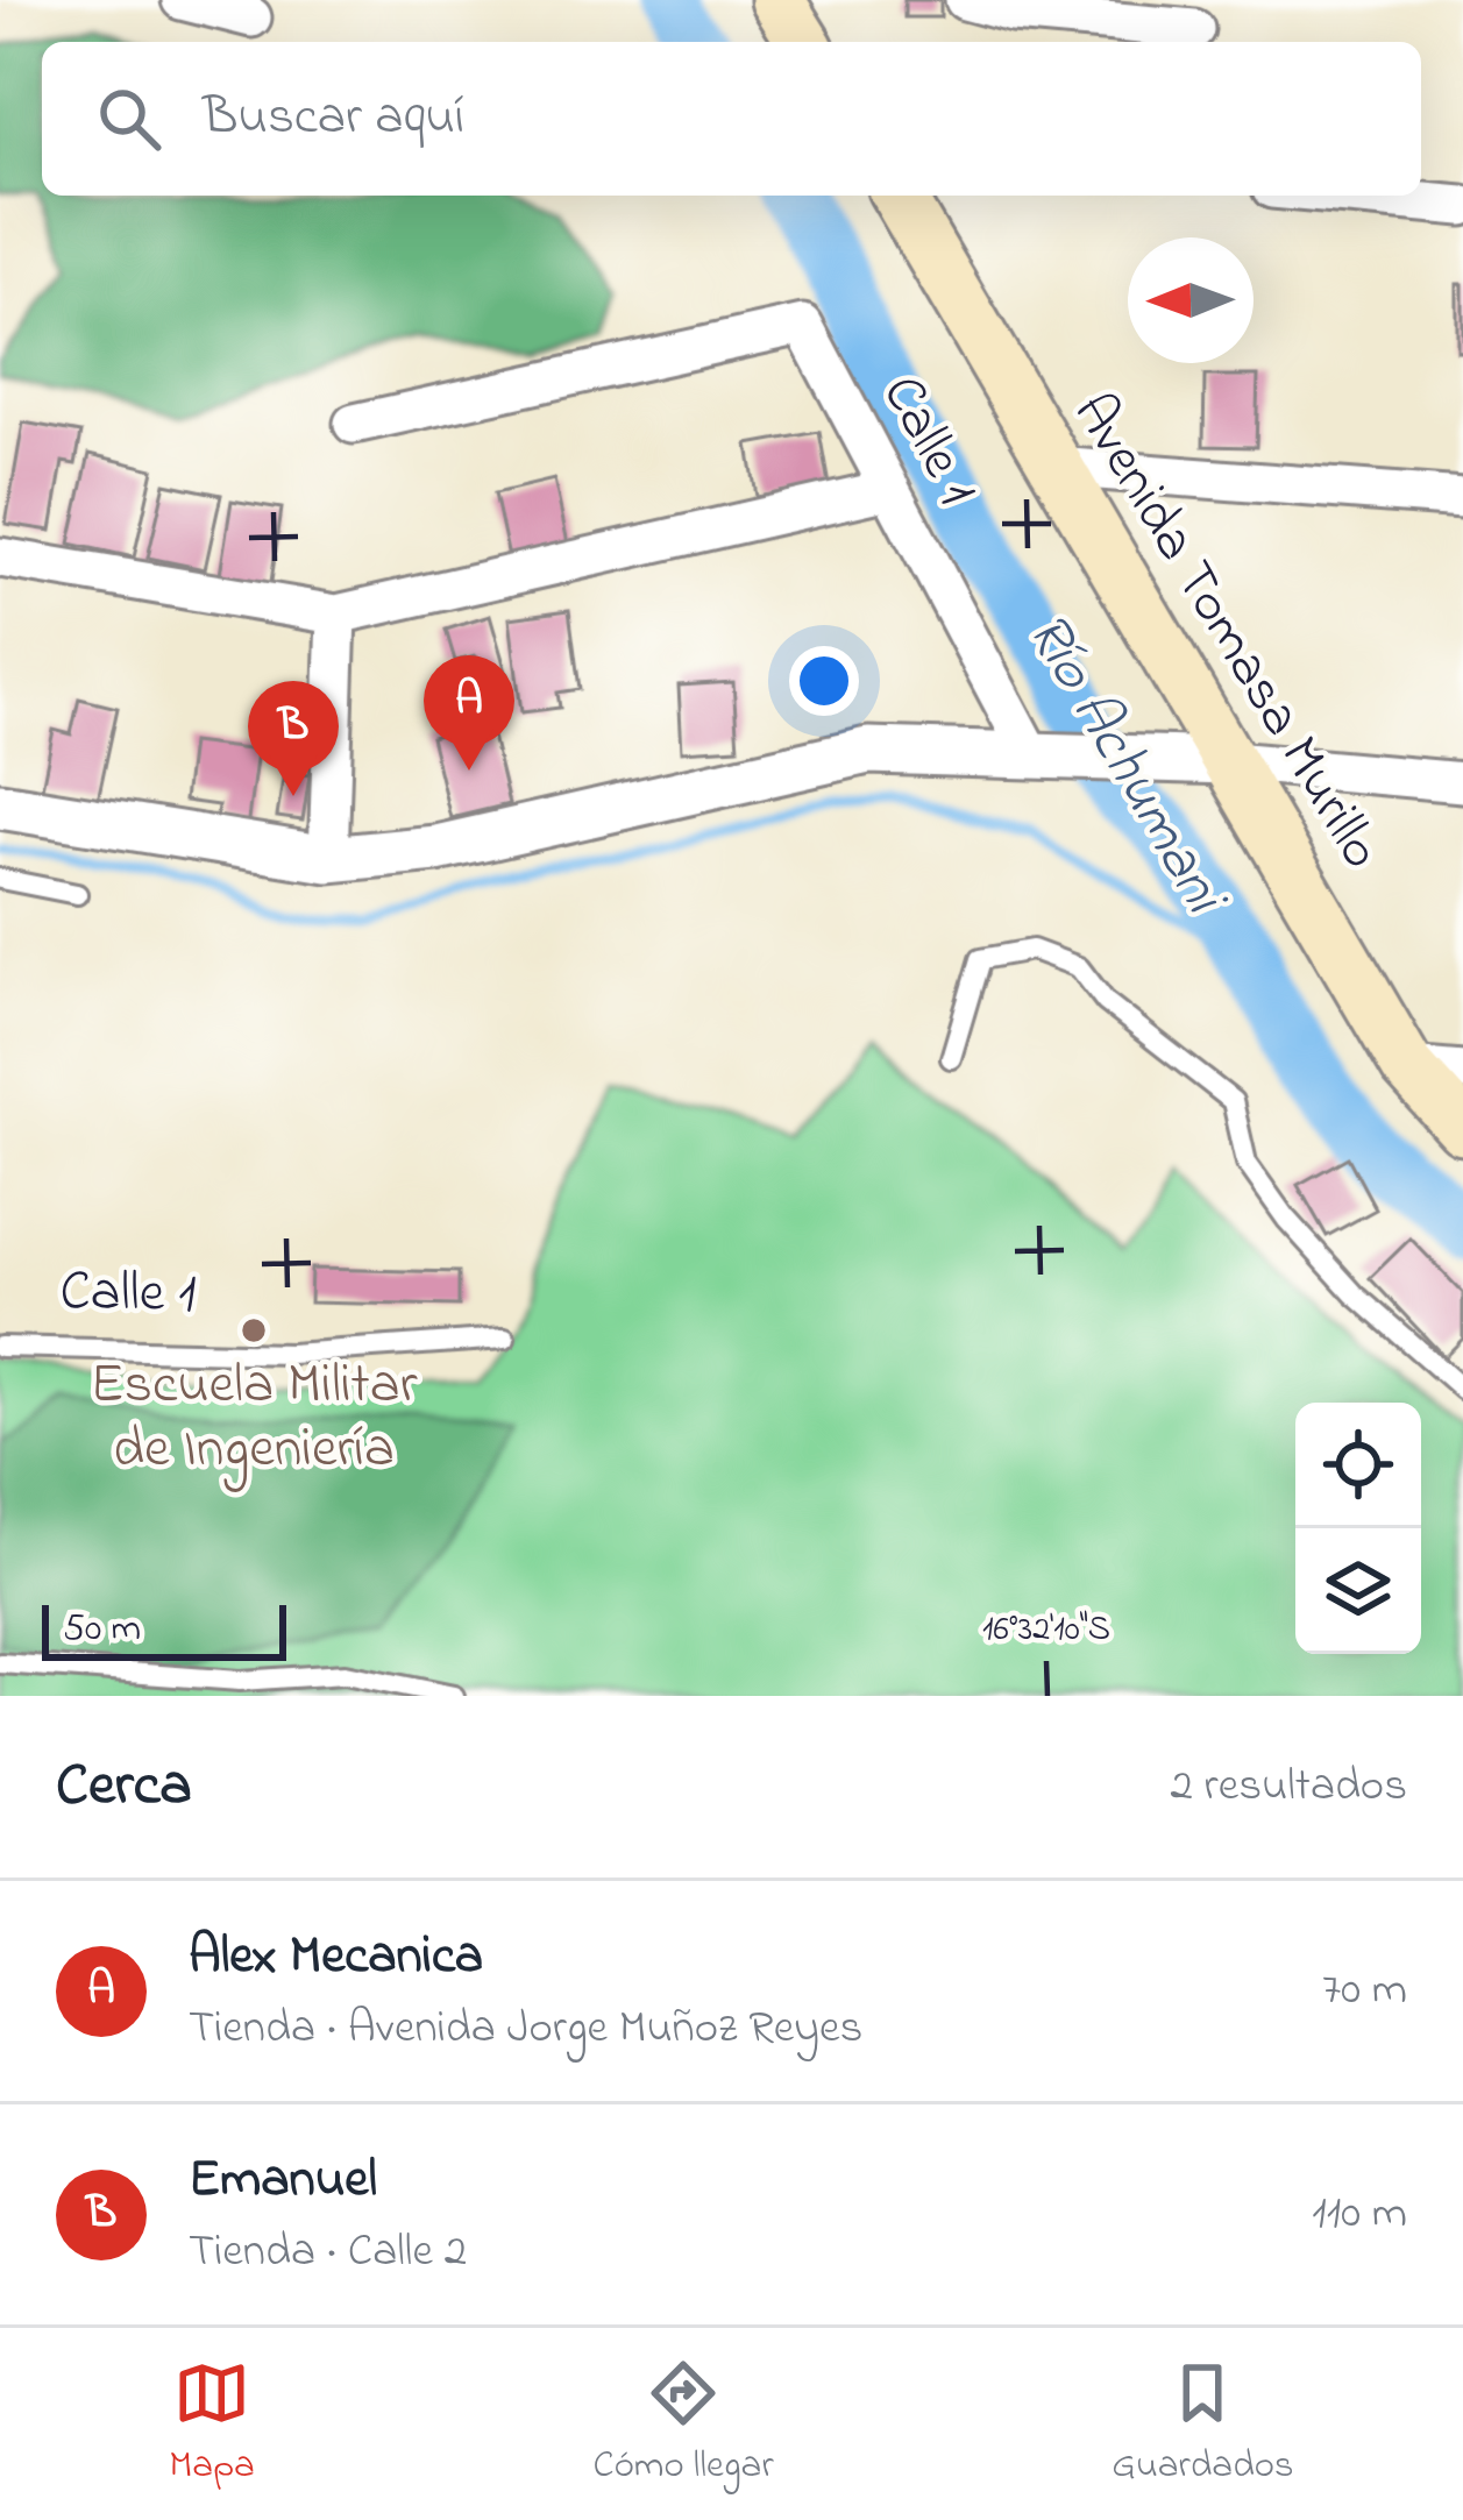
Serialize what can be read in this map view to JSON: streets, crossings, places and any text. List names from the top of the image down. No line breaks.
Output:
{"streets":{"main road":["Avenida Tomasa Murillo"],"street":["Calle 1"]},"water":["Río Achumani"],"places":["Escuela Militar de Ingeniería"],"scale_bar":"50 m","north":"left","page":{"search":"Buscar aquí","pins":["A","B"],"scale":"50 m","heading":["Cerca","2 resultados"],"list":[{"mark":"A","name":"Alex Mecanica","note":"Tienda · Avenida Jorge Muñoz Reyes","value":"70 m"},{"mark":"B","name":"Emanuel","note":"Tienda · Calle 2","value":"110 m"}],"nav":["Mapa","Cómo llegar","Guardados"]},"coordinates":["16°32'10\"S"]}
